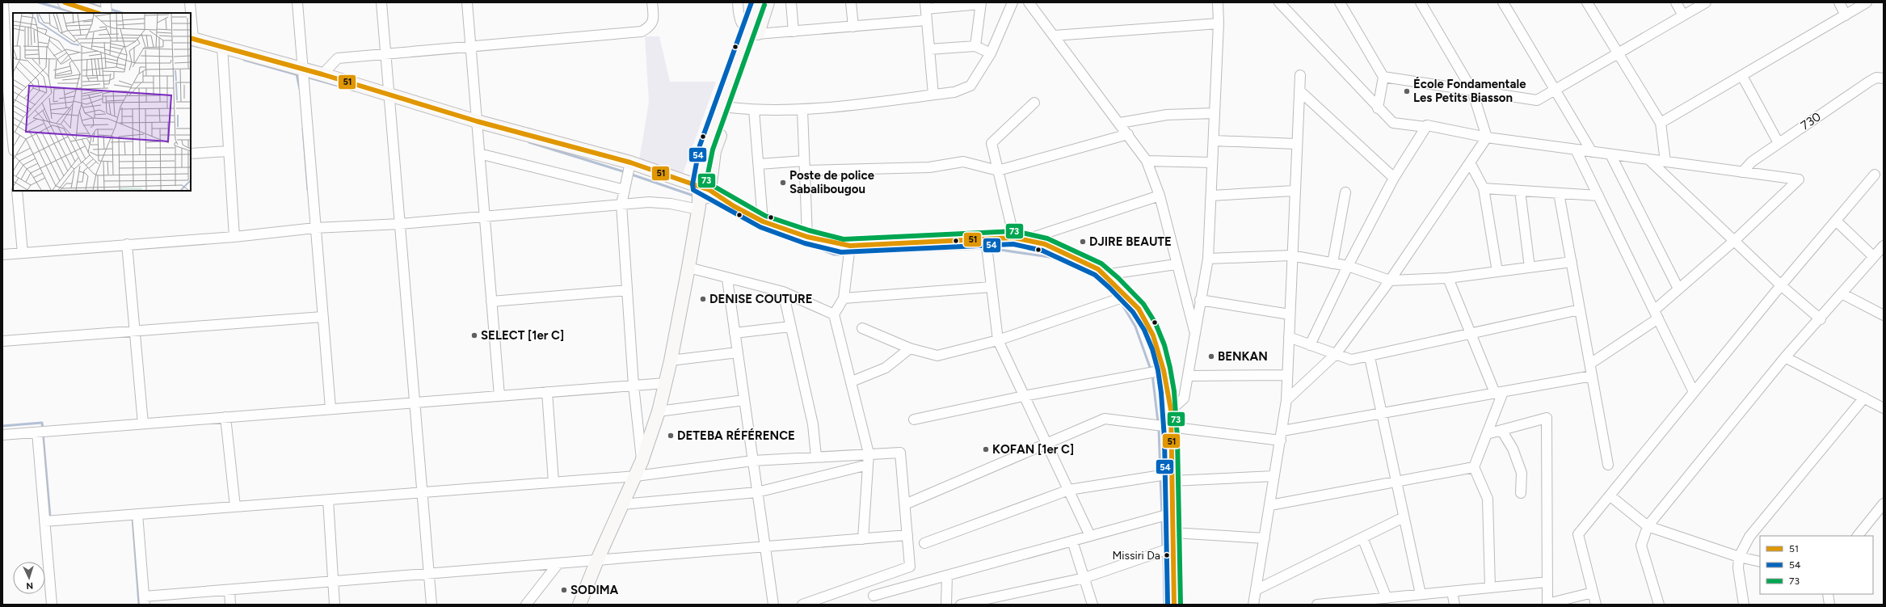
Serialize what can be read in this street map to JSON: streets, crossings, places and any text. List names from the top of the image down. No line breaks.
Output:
{"streets":{"street":["730"]},"places":["École Fondamentale Les Petits Biasson","Poste de police Sabalibougou","DJIRE BEAUTE","DENISE COUTURE","SELECT [1er C]","BENKAN","DETEBA RÉFÉRENCE","KOFAN [1er C]","Missiri Da","SODIMA"],"lines":["transit line 51","transit line 54","transit line 73"],"legend":["51","54","73"],"north":"bottom"}
